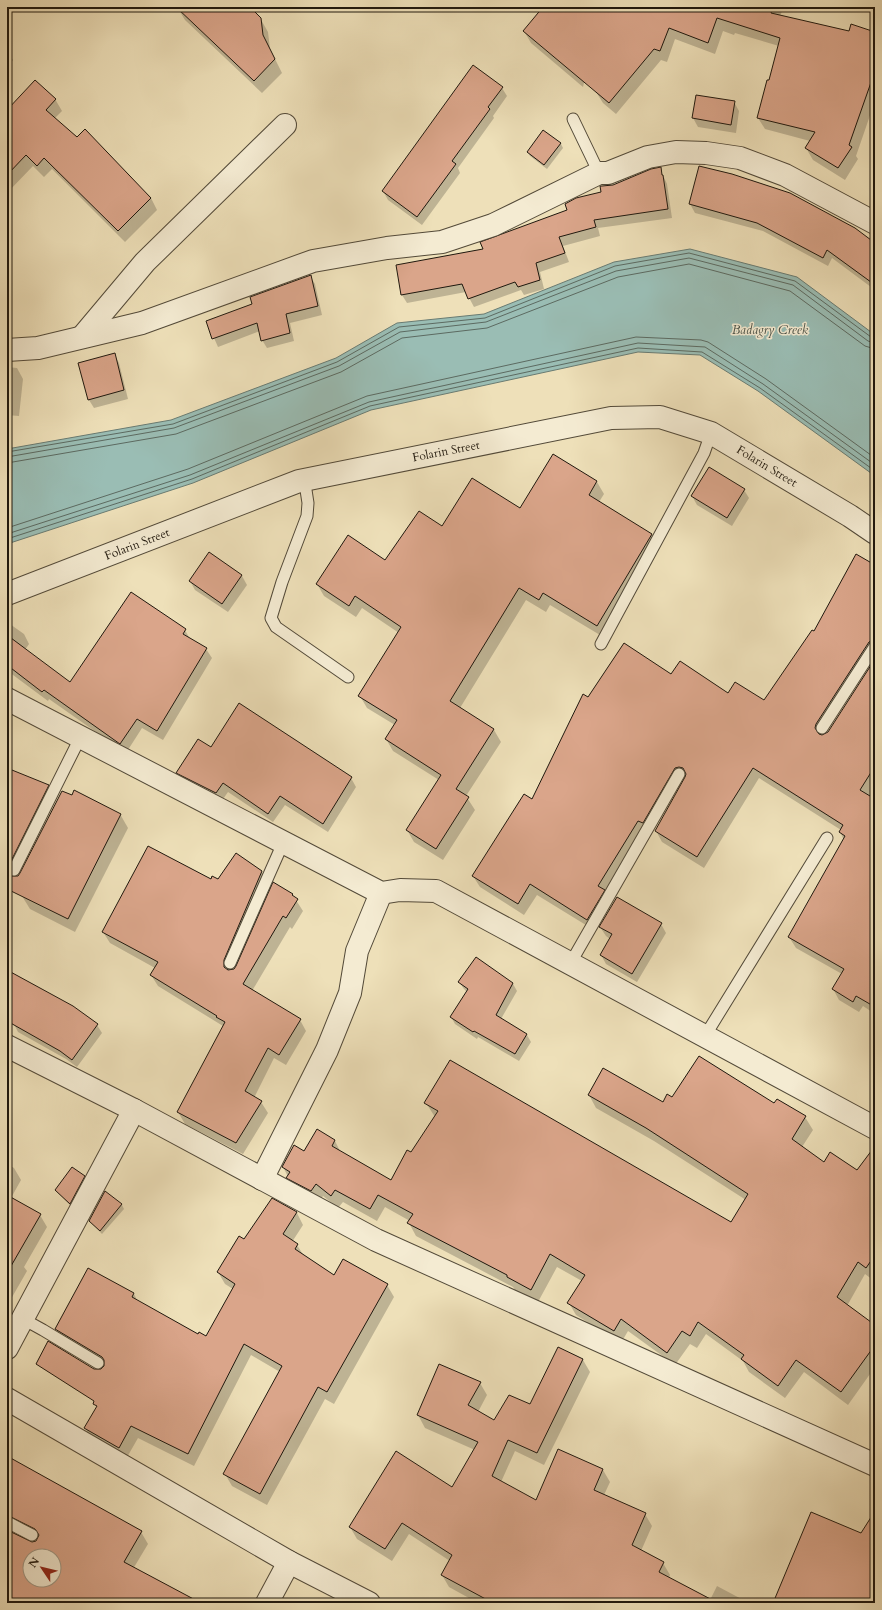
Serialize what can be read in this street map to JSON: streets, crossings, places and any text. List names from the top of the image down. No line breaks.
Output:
{"streets":{"street":["Folarin Street"]},"water":["Badagry Creek"],"north":"top left"}
